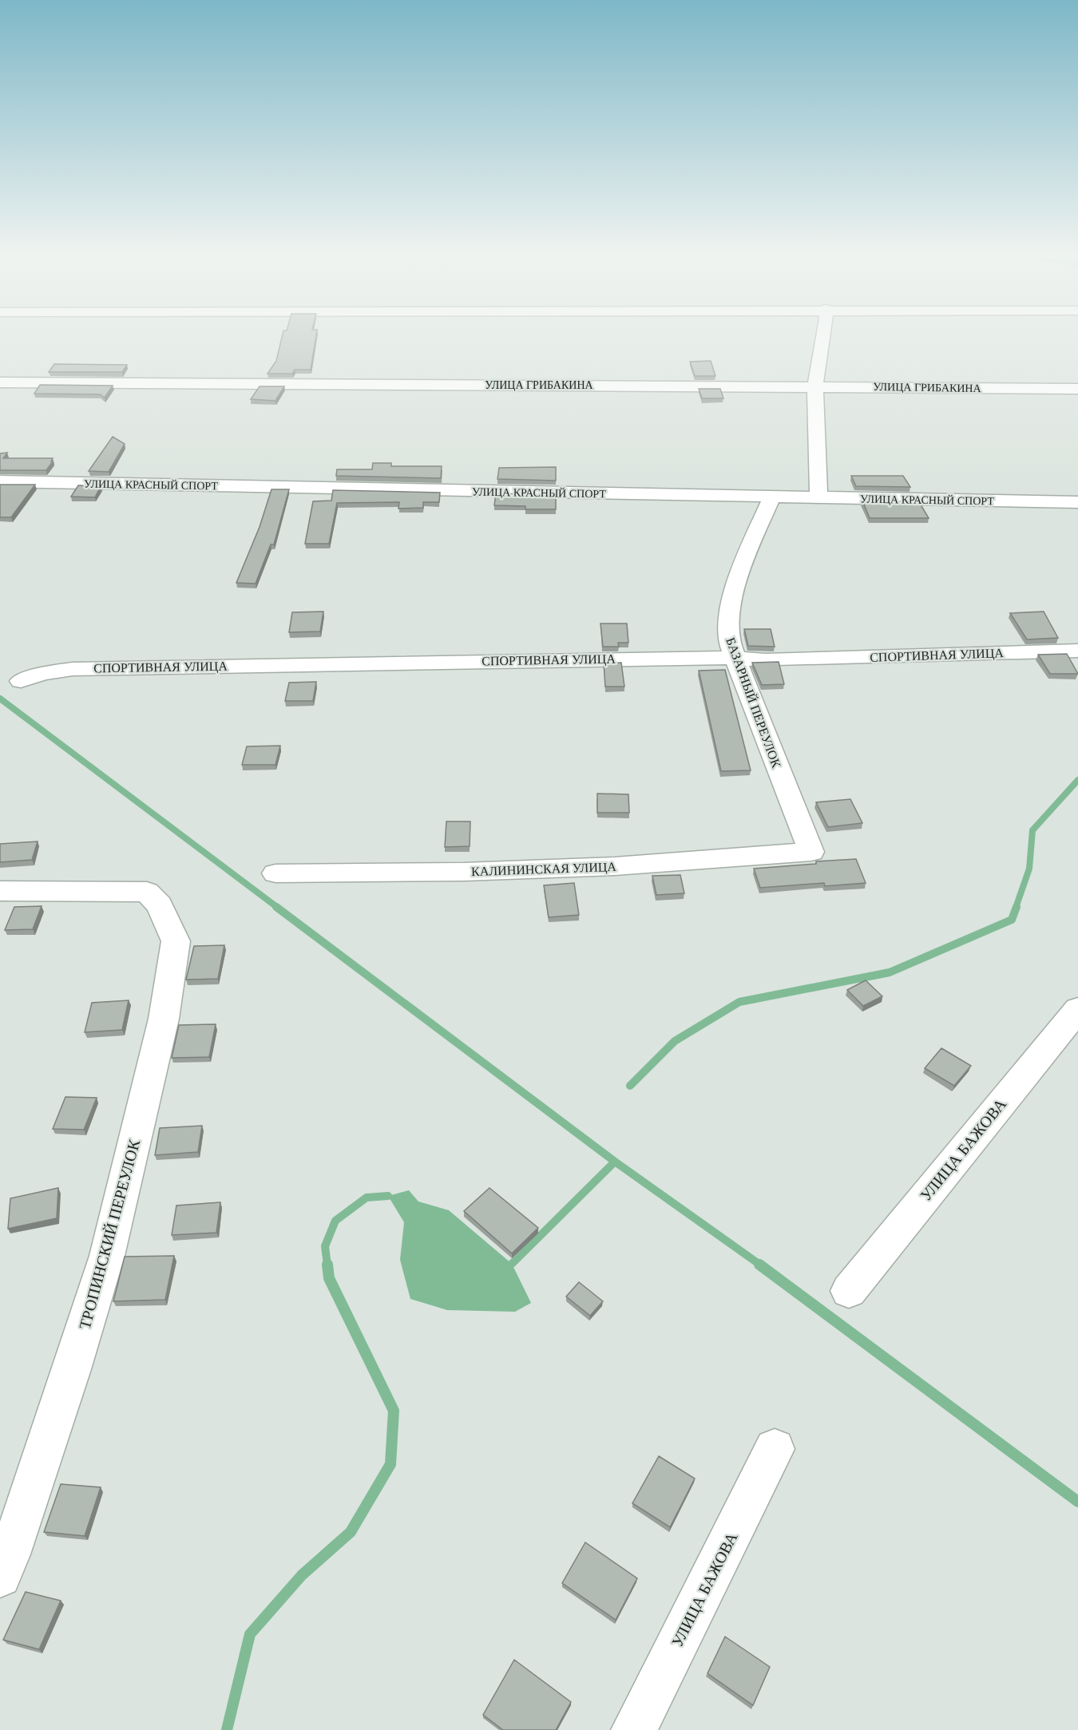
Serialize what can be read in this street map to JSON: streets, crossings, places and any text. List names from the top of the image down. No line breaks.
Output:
{"streets":{"street":["УЛИЦА ГРИБАКИНА","УЛИЦА КРАСНЫЙ СПОРТ","СПОРТИВНАЯ УЛИЦА","БАЗАРНЫЙ ПЕРЕУЛОК","КАЛИНИНСКАЯ УЛИЦА","УЛИЦА БАЖОВА","ТРОПИНСКИЙ ПЕРЕУЛОК"]},"crossings":[["УЛИЦА КРАСНЫЙ СПОРТ","БАЗАРНЫЙ ПЕРЕУЛОК"],["СПОРТИВНАЯ УЛИЦА","БАЗАРНЫЙ ПЕРЕУЛОК"],["БАЗАРНЫЙ ПЕРЕУЛОК","КАЛИНИНСКАЯ УЛИЦА"]]}
